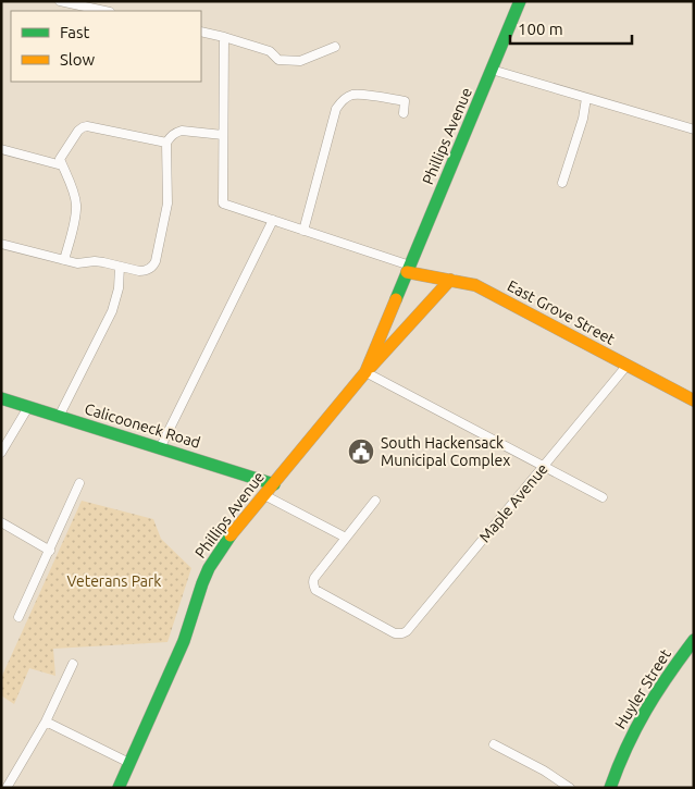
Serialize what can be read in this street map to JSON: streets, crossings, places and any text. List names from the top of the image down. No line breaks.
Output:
{"streets":{"street":["Phillips Avenue","East Grove Street","Calicooneck Road","Maple Avenue","Huyler Street"]},"crossings":[["Phillips Avenue","East Grove Street"],["Phillips Avenue","Calicooneck Road"],["East Grove Street","Maple Avenue"]],"parks":["Veterans Park"],"places":{"public building":["South Hackensack Municipal Complex"]},"legend":["Fast","Slow"],"scale_bar":"100 m"}
